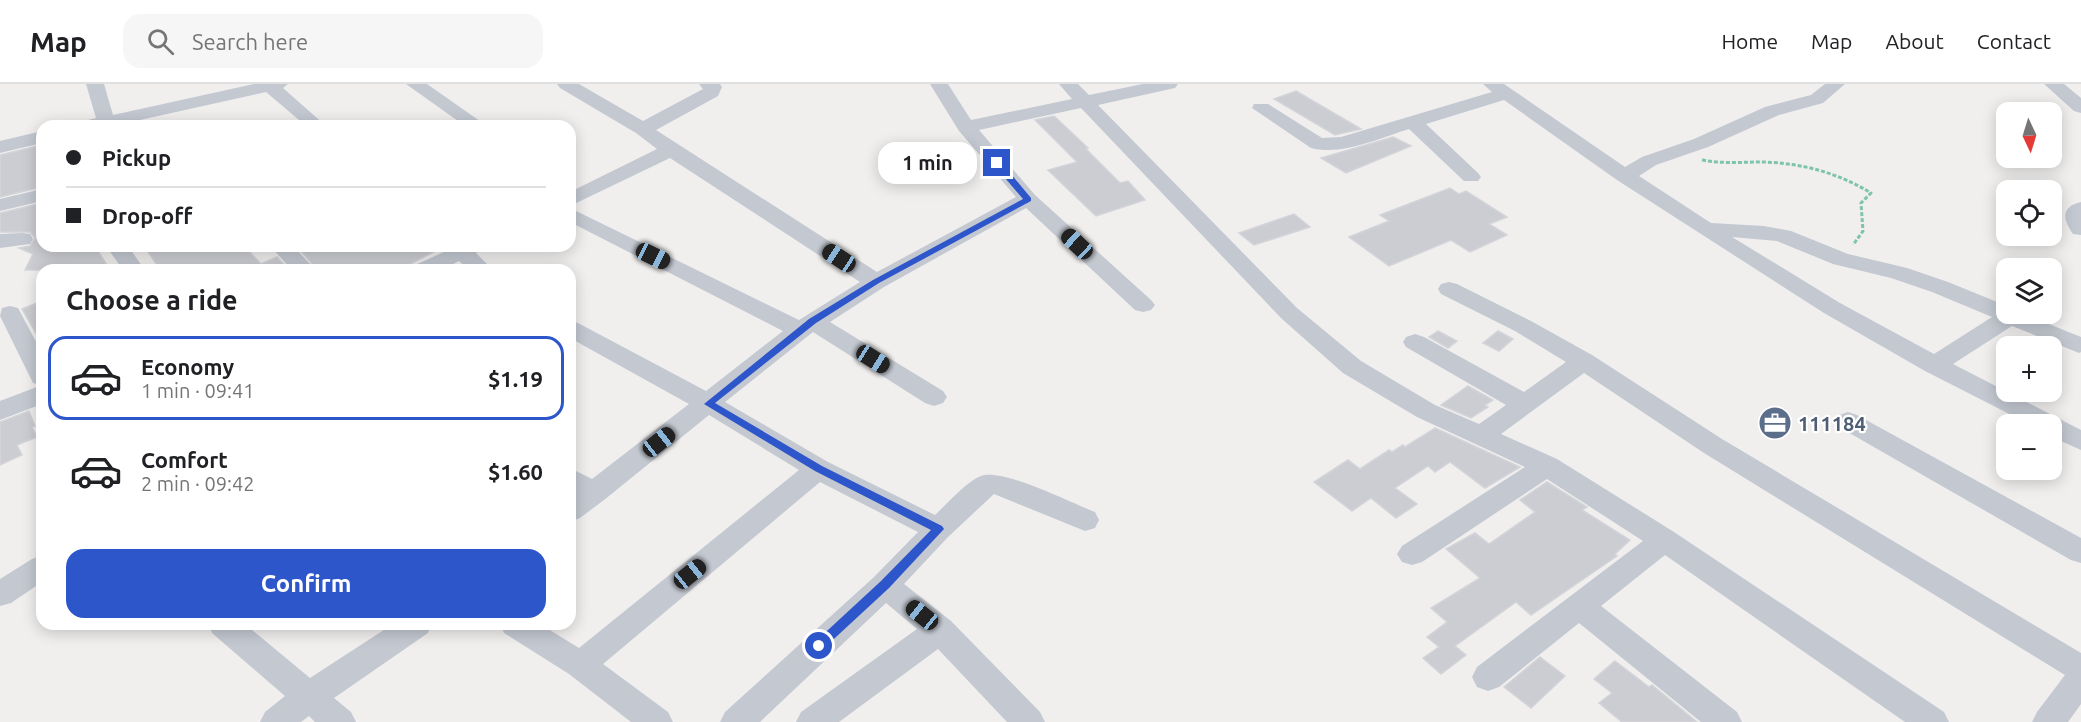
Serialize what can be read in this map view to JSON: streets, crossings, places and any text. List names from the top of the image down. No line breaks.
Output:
{"places":{"office":["111184"]},"north":"bottom","page":{"header":"Map","search":"Search here","nav":["Home","Map","About","Contact"],"map_buttons":["+","−"],"banner":["Pickup","Drop-off"],"bubble":"1 min","heading":"Choose a ride","list":[{"name":"Economy","note":"1 min · 09:41","value":"$1.19"},{"name":"Comfort","note":"2 min · 09:42","value":"$1.60"}],"buttons":"Confirm"}}
